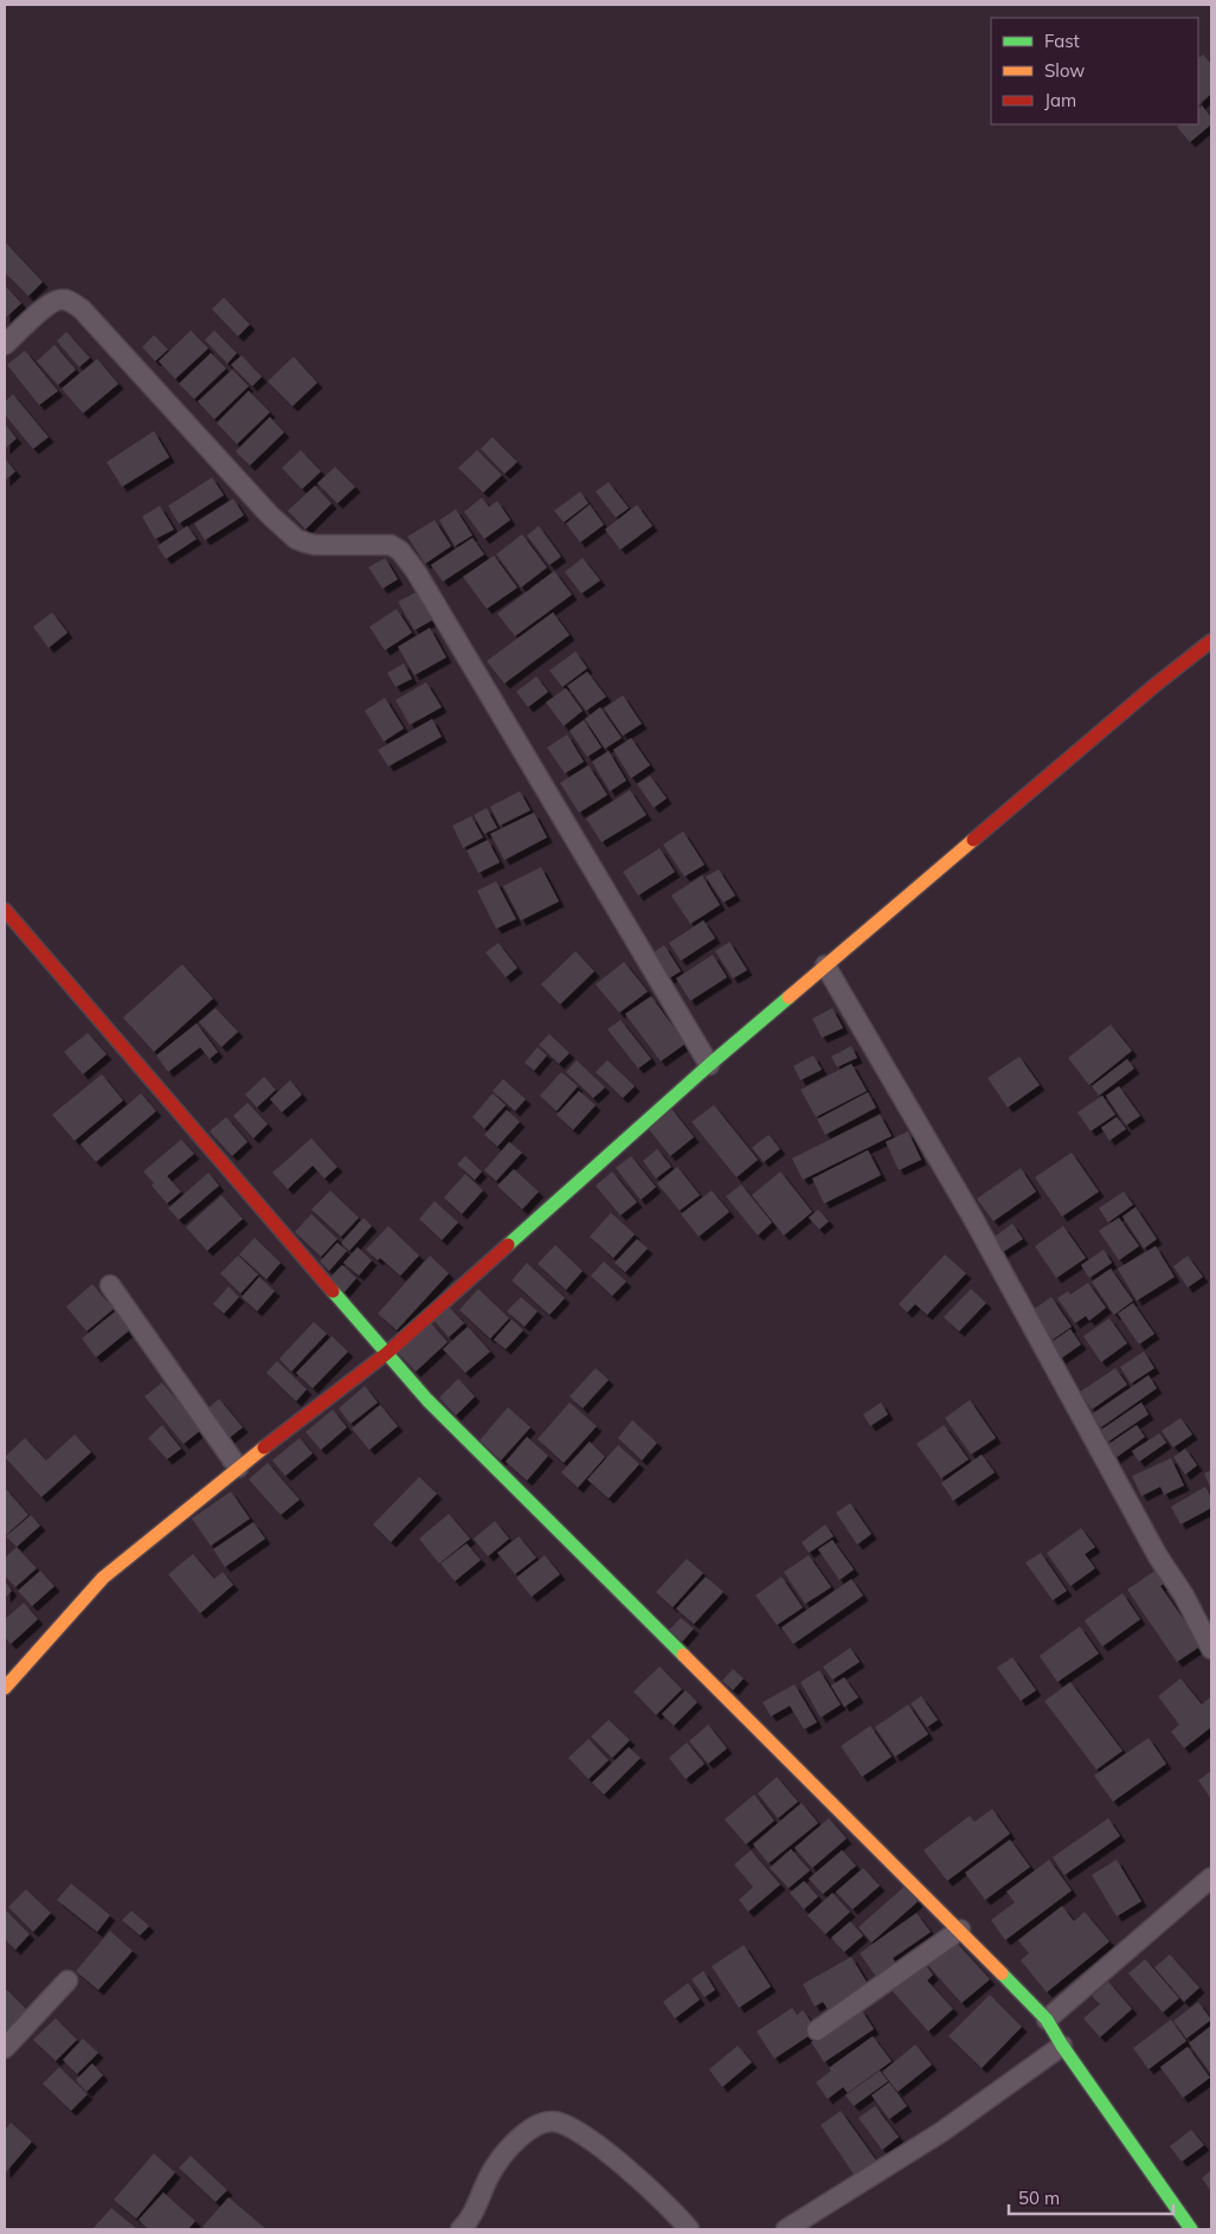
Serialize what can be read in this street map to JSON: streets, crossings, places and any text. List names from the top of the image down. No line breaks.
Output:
{"legend":["Fast","Slow","Jam"],"scale_bar":"50 m"}
